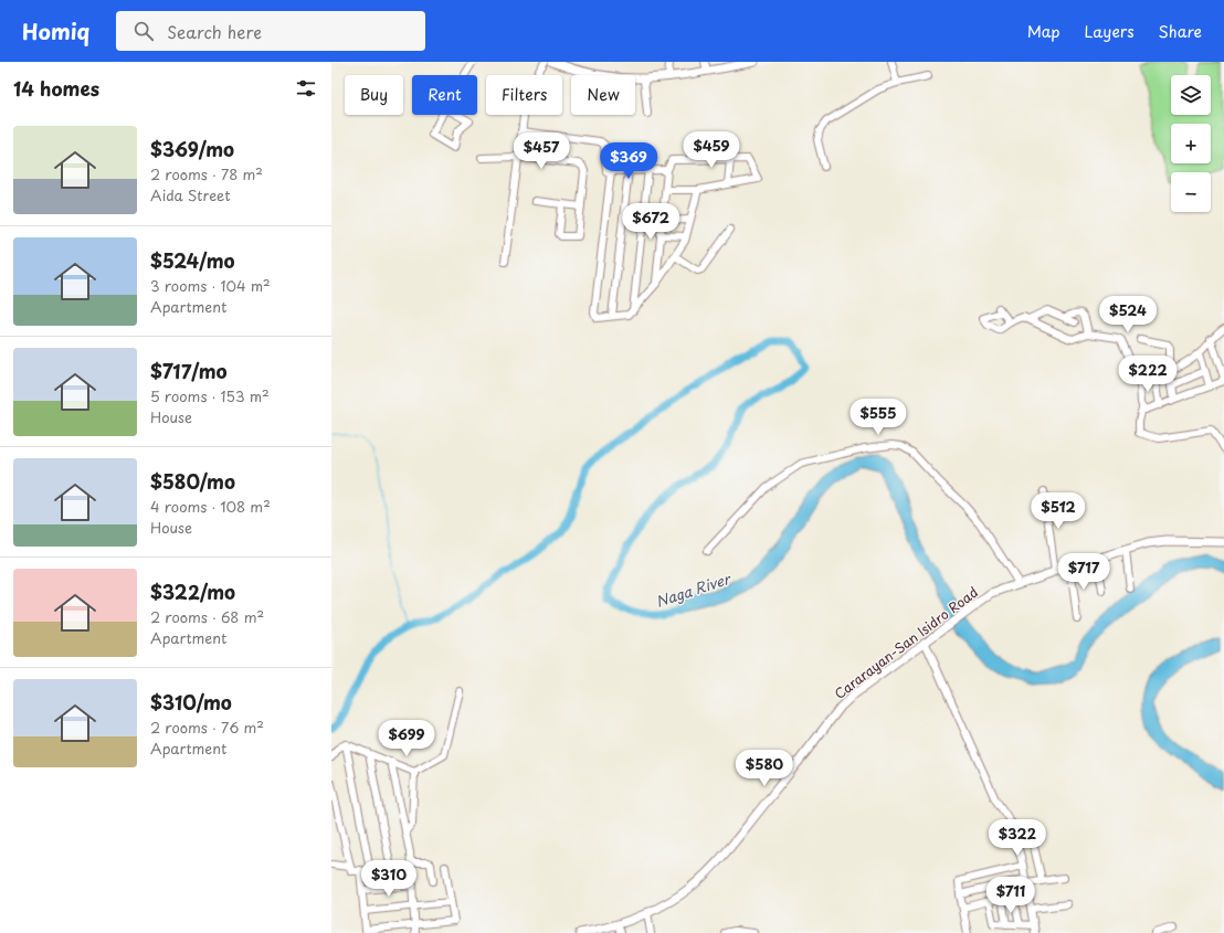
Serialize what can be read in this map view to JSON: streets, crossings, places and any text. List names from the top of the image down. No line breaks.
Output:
{"streets":{"main road":["Cararayan-San Isidro Road"]},"water":["Naga River"],"page":{"header":"Homiq","search":"Search here","nav":["Map","Layers","Share"],"heading":"14 homes","map_buttons":["+","−"],"chip":["Buy","Rent","Filters","New"],"list":[{"name":"$369/mo","note":"2 rooms · 78 m² · Aida Street"},{"name":"$524/mo","note":"3 rooms · 104 m² · Apartment"},{"name":"$717/mo","note":"5 rooms · 153 m² · House"},{"name":"$580/mo","note":"4 rooms · 108 m² · House"},{"name":"$322/mo","note":"2 rooms · 68 m² · Apartment"},{"name":"$310/mo","note":"2 rooms · 76 m² · Apartment"}],"price":["$459","$457","$369","$672","$524","$222","$555","$512","$717","$699","$580","$322","$310","$711"]}}
